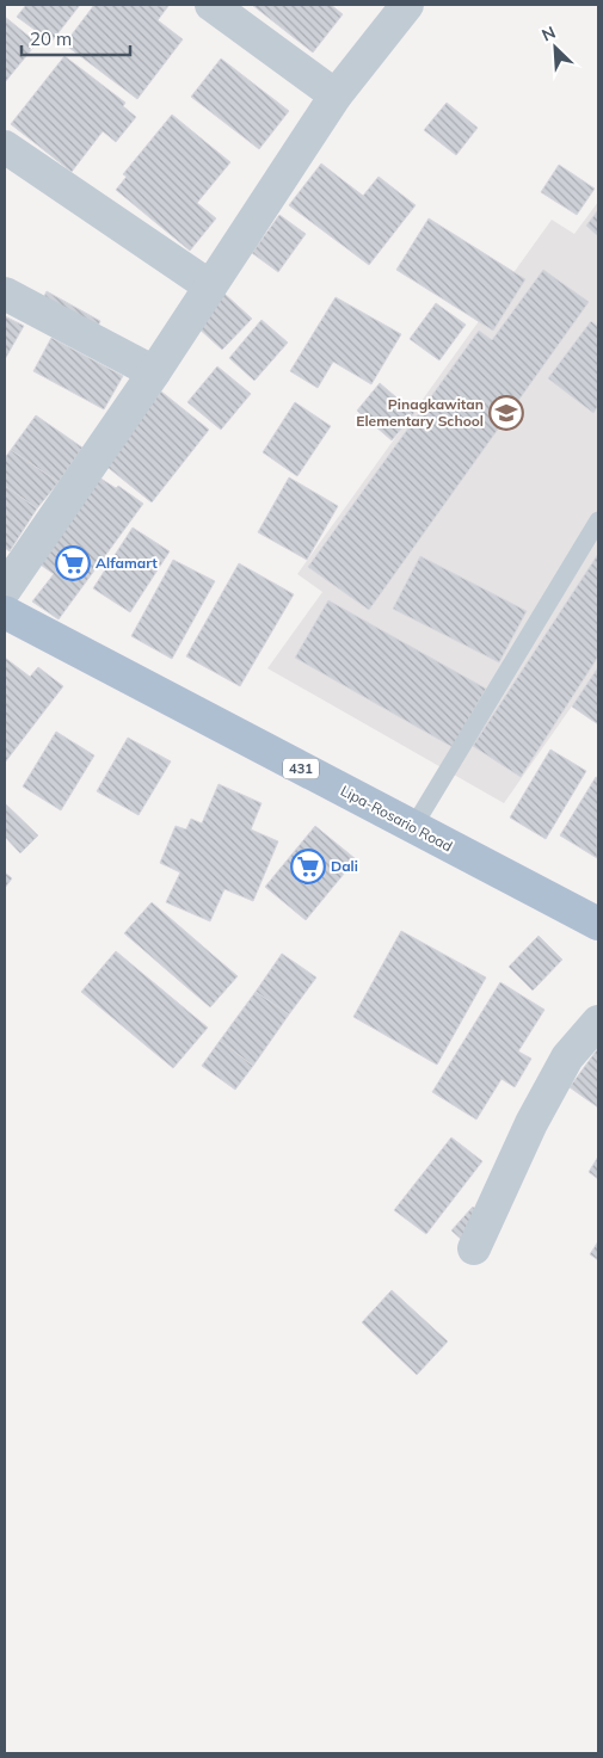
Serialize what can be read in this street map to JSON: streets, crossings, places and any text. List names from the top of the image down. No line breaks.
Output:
{"streets":{"main road":["431","Lipa-Rosario Road"]},"places":{"school or university":["Pinagkawitan Elementary School"],"supermarket":["Alfamart","Dali"]},"scale_bar":"20 m","north":"top left"}
